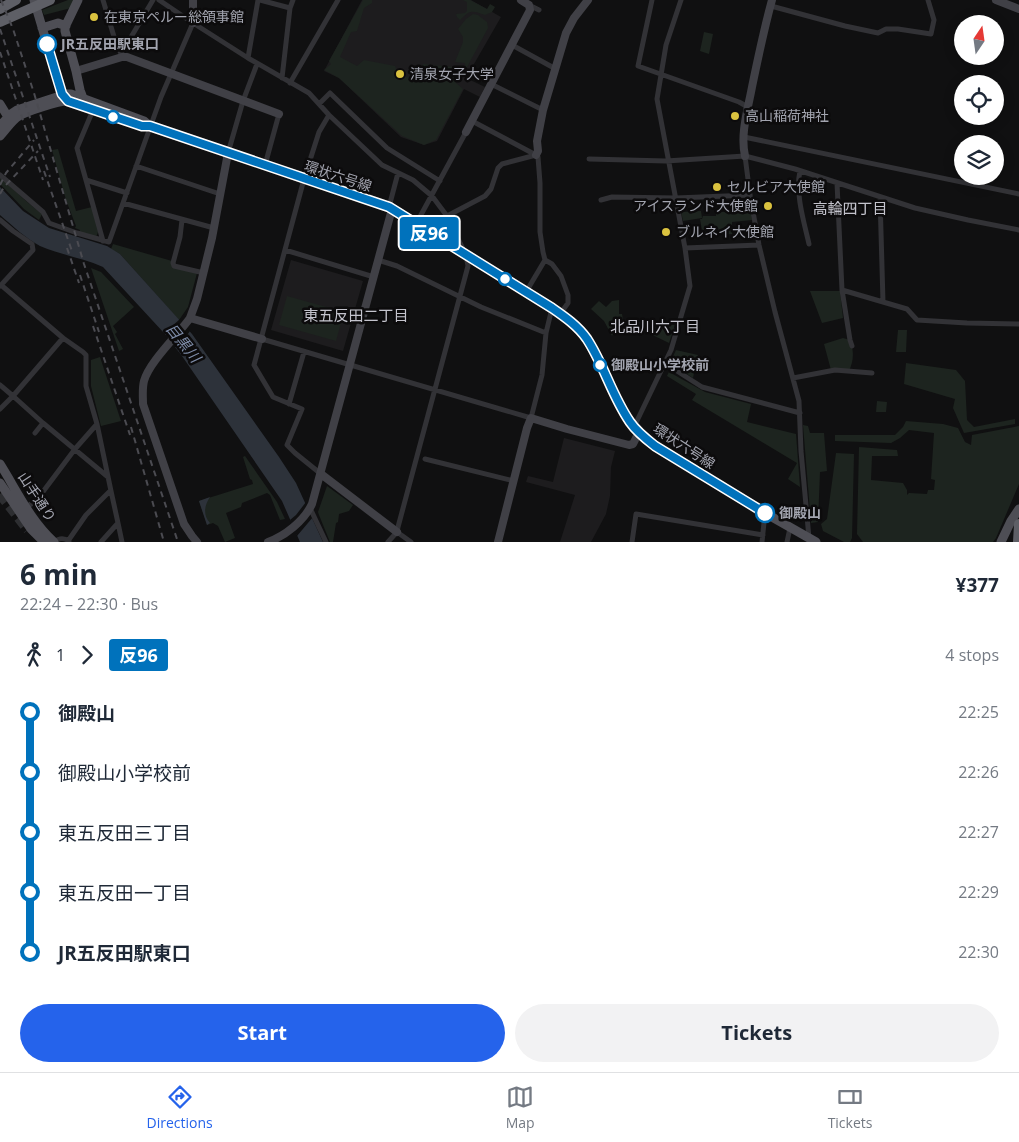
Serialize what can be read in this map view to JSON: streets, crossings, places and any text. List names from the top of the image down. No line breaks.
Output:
{"streets":{"main road":["環状六号線","山手通り"]},"districts":["高輪四丁目","東五反田二丁目","北品川六丁目"],"water":["目黒川"],"places":["在東京ペルー総領事館","JR五反田駅東口","清泉女子大学","高山稲荷神社","セルビア大使館","アイスランド大使館","ブルネイ大使館","御殿山小学校前","御殿山"],"lines":["bus line 反96"],"north":"top","page":{"on_map":"反96","heading":["6 min","22:24 – 22:30 · Bus","¥377"],"legs":["1","反96","4 stops"],"list":[{"name":"御殿山","value":"22:25"},{"name":"御殿山小学校前","value":"22:26"},{"name":"東五反田三丁目","value":"22:27"},{"name":"東五反田一丁目","value":"22:29"},{"name":"JR五反田駅東口","value":"22:30"}],"buttons":["Start","Tickets"],"tabs":["Directions","Map","Tickets"]}}
